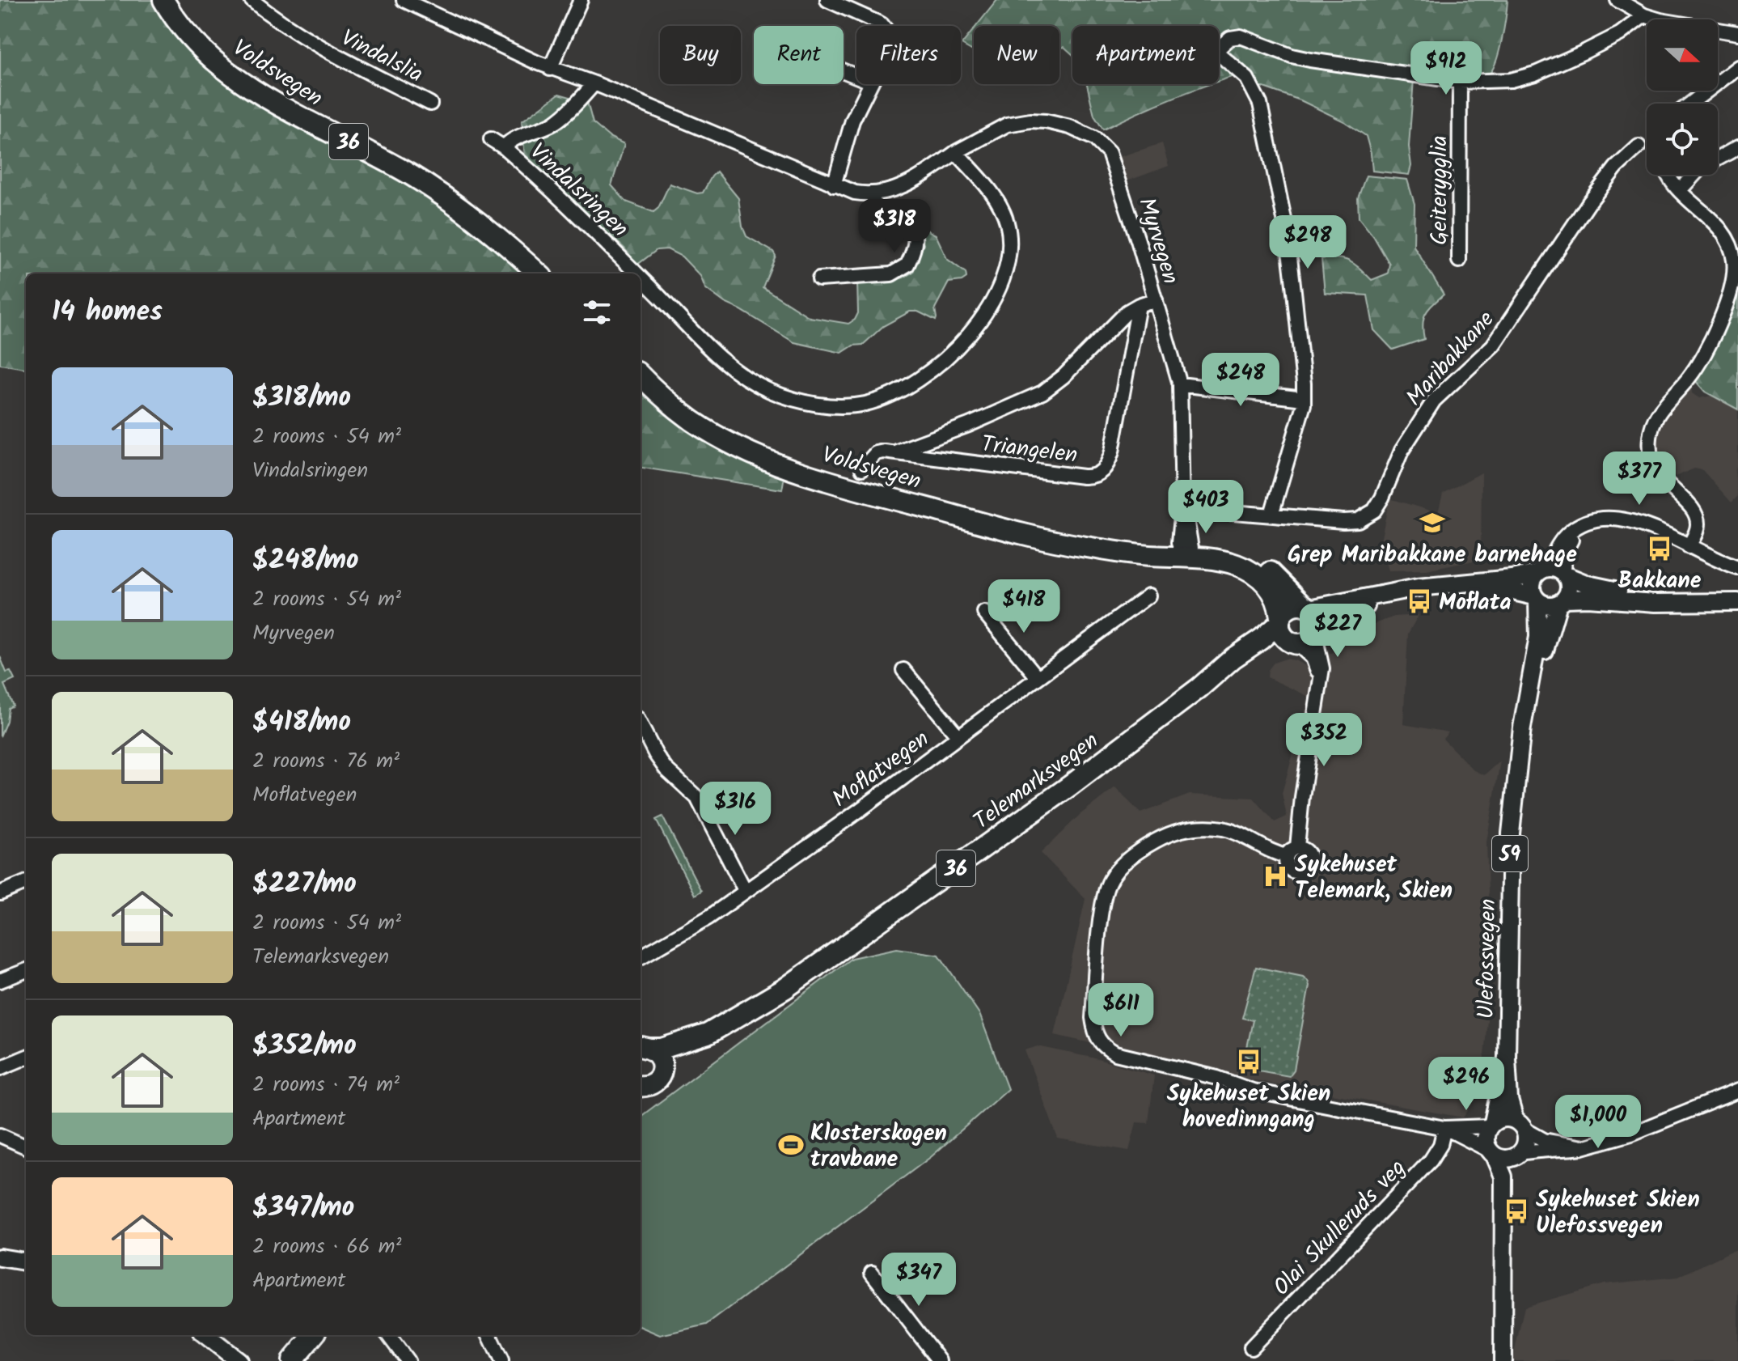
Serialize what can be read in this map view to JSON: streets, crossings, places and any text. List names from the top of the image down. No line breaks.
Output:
{"streets":{"highway":["Voldsvegen","36","Telemarksvegen"],"main road":["59","Ulefossvegen"],"street":["Vindalslia","Vindalsringen","Geiterygglia","Myrvegen","Maribakkane","Triangelen","Moflatvegen","Olai Skulleruds veg"]},"crossings":[["Voldsvegen","36"],["Voldsvegen","Myrvegen"],["Voldsvegen","Telemarksvegen"],["36","Telemarksvegen"],["Vindalsringen","Myrvegen"],["Myrvegen","Maribakkane"],["Myrvegen","Triangelen"],["Telemarksvegen","Ulefossvegen"],["59","Ulefossvegen"]],"places":{"school or university":["Grep Maribakkane barnehage"],"bus stop":["Bakkane","Moflata","Sykehuset Skien hovedinngang","Sykehuset Skien Ulefossvegen"],"hospital":["Sykehuset Telemark, Skien"],"sports":["Klosterskogen travbane"]},"north":"right","page":{"chip":["Buy","Rent","Filters","New","Apartment"],"price":["$912","$318","$298","$248","$377","$403","$418","$227","$352","$316","$611","$296","$1,000","$347"],"heading":"14 homes","list":[{"name":"$318/mo","note":"2 rooms · 54 m² · Vindalsringen"},{"name":"$248/mo","note":"2 rooms · 54 m² · Myrvegen"},{"name":"$418/mo","note":"2 rooms · 76 m² · Moflatvegen"},{"name":"$227/mo","note":"2 rooms · 54 m² · Telemarksvegen"},{"name":"$352/mo","note":"2 rooms · 74 m² · Apartment"},{"name":"$347/mo","note":"2 rooms · 66 m² · Apartment"}]}}
